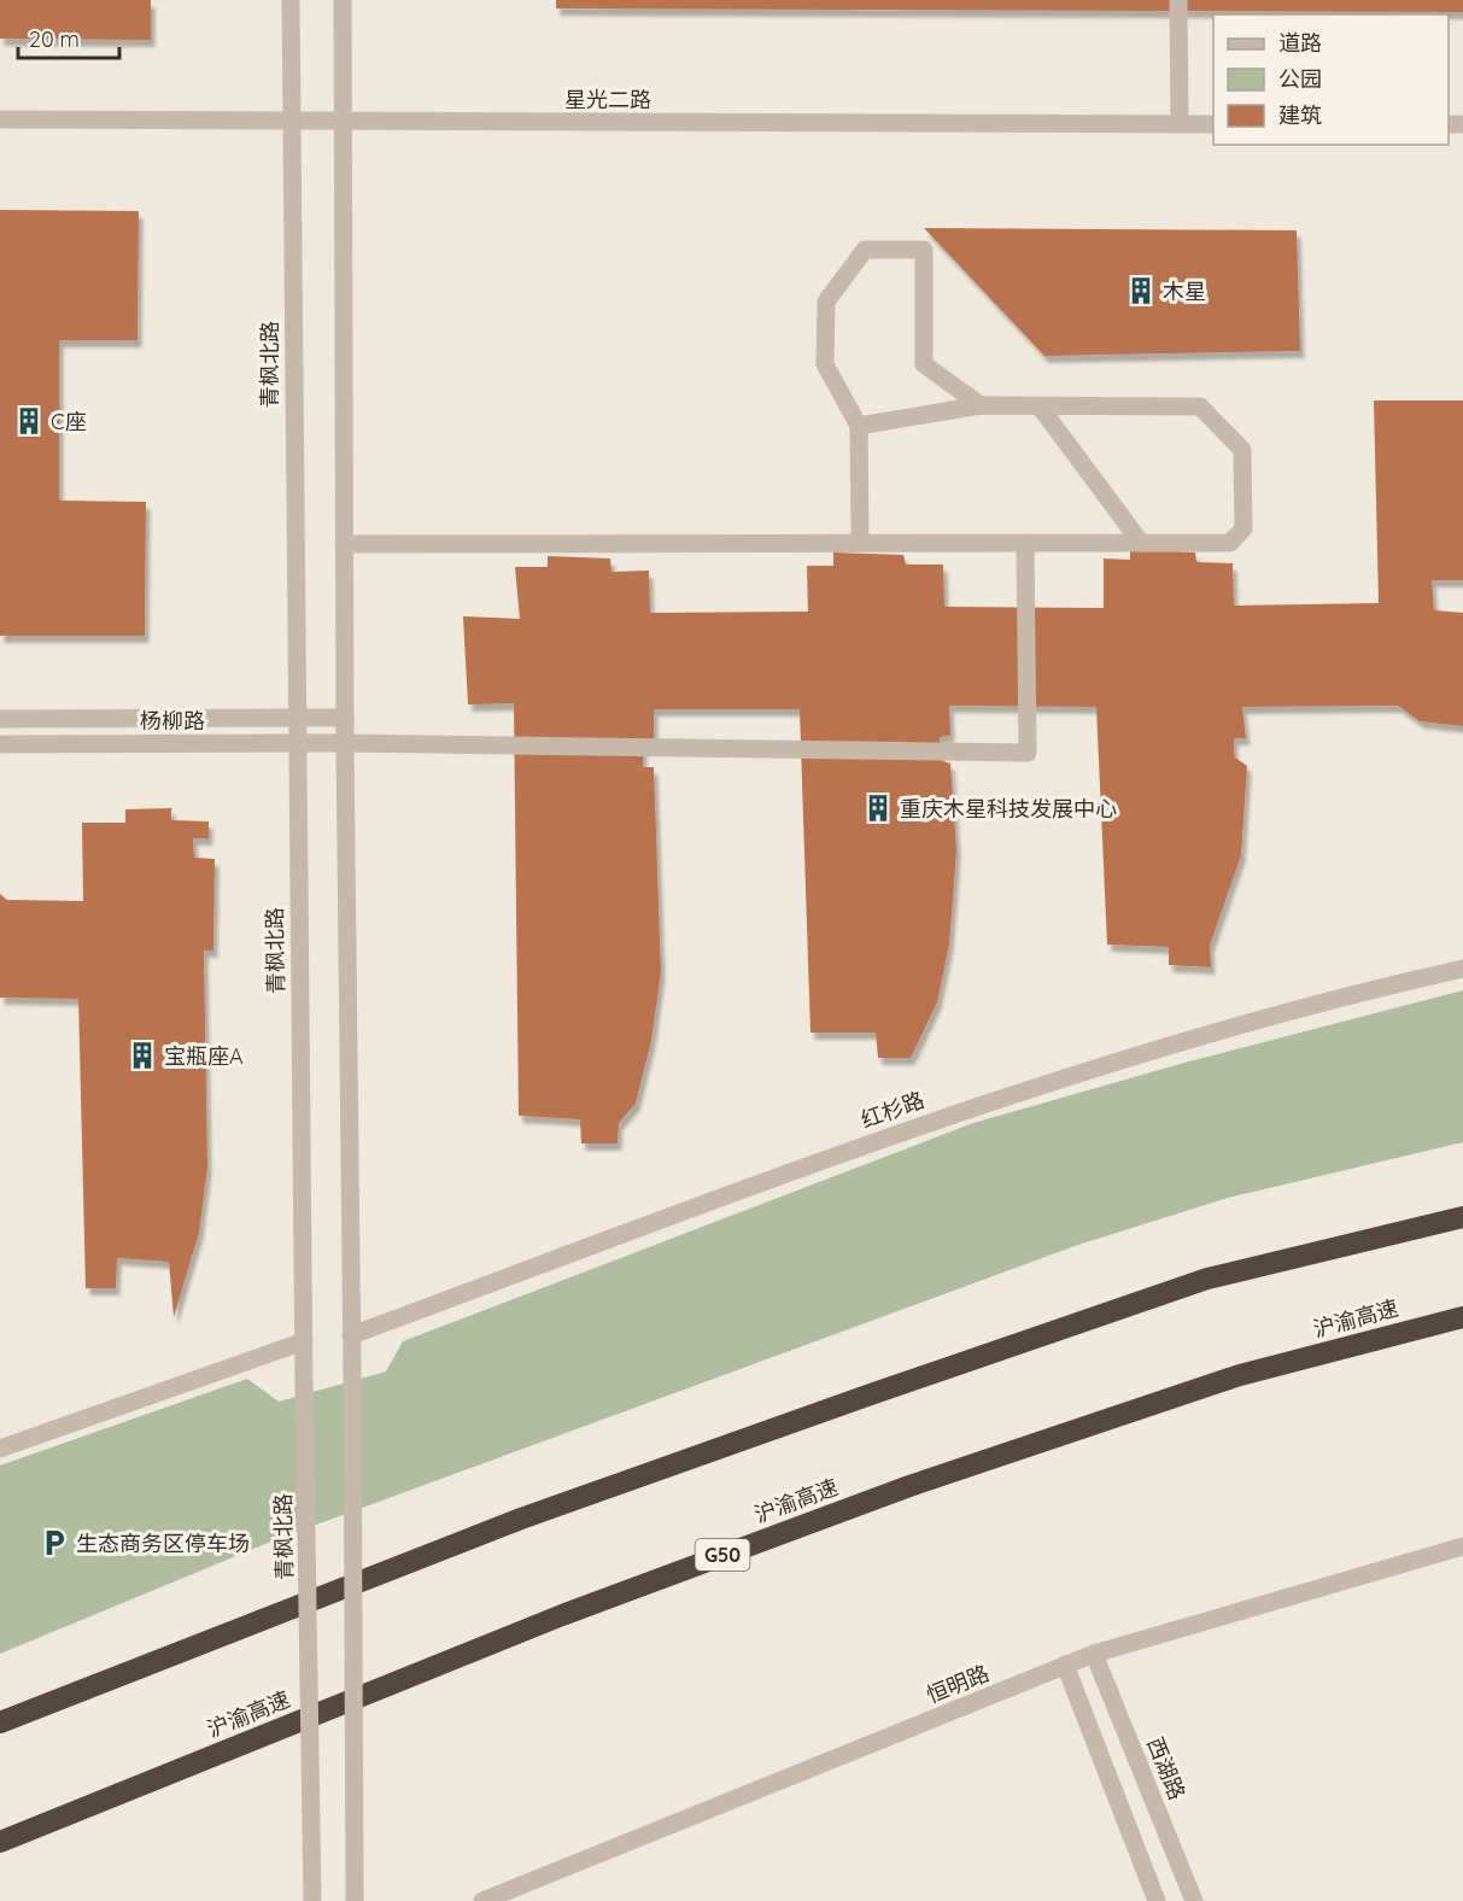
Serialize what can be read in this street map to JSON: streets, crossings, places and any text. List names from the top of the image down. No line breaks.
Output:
{"streets":{"highway":["沪渝高速","G50"],"street":["星光二路","青枫北路","杨柳路","红杉路","恒明路","西湖路"]},"crossings":[["星光二路","青枫北路"],["青枫北路","杨柳路"],["恒明路","西湖路"]],"places":{"building":["木星","C座","重庆木星科技发展中心","宝瓶座A"],"parking":["生态商务区停车场"]},"legend":["道路","公园","建筑"],"scale_bar":"20 m"}
